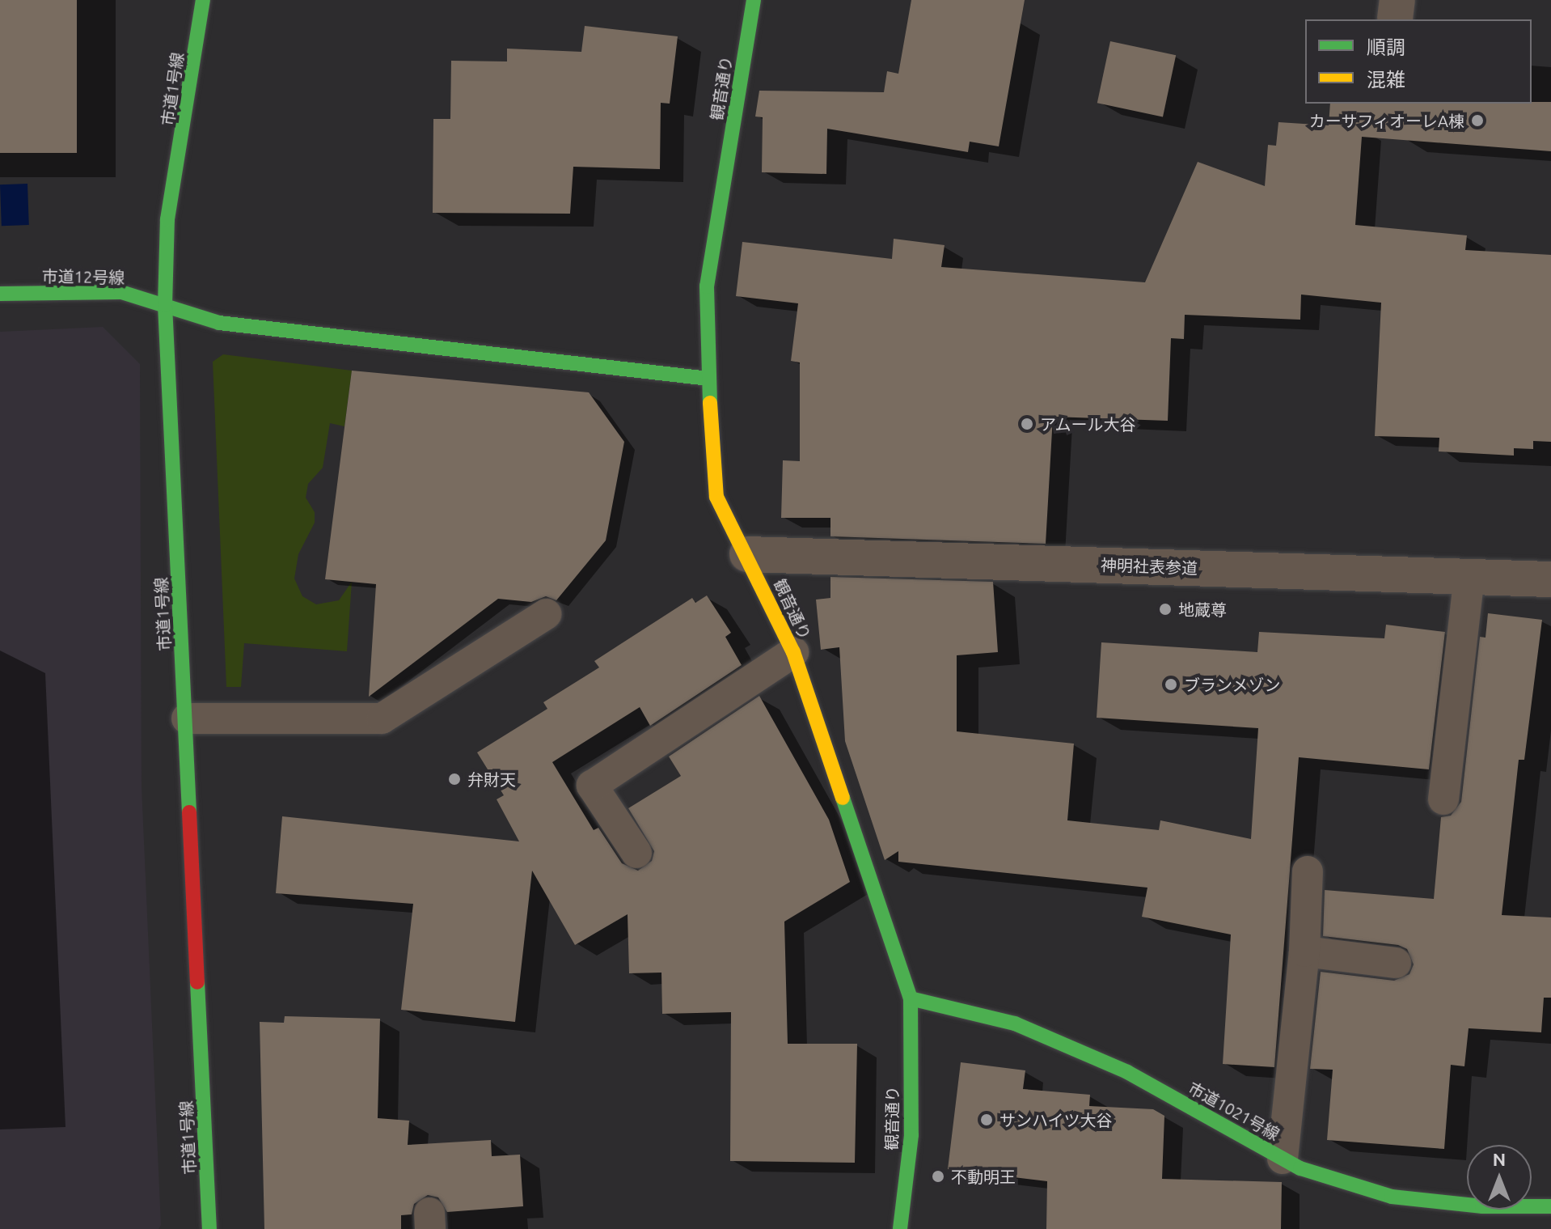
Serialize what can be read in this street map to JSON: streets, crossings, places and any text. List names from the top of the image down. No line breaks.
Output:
{"streets":{"street":["観音通り","市道1号線","市道12号線","神明社表参道","市道1021号線"]},"crossings":[["観音通り","市道12号線"],["観音通り","神明社表参道"],["観音通り","市道1021号線"],["市道1号線","市道12号線"]],"places":["カーサフィオーレA棟","アムール大谷","地蔵尊","ブランメゾン","弁財天","サンハイツ大谷","不動明王"],"legend":["順調","混雑"],"north":"top"}
